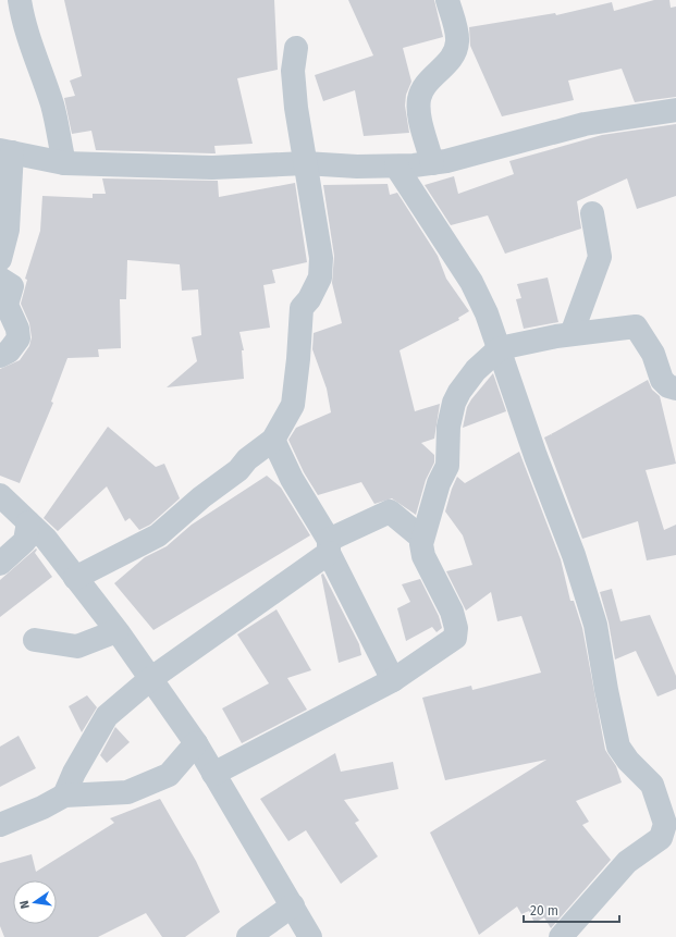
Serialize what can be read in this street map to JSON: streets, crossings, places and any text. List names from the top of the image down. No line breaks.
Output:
{"scale_bar":"20 m","north":"left"}
